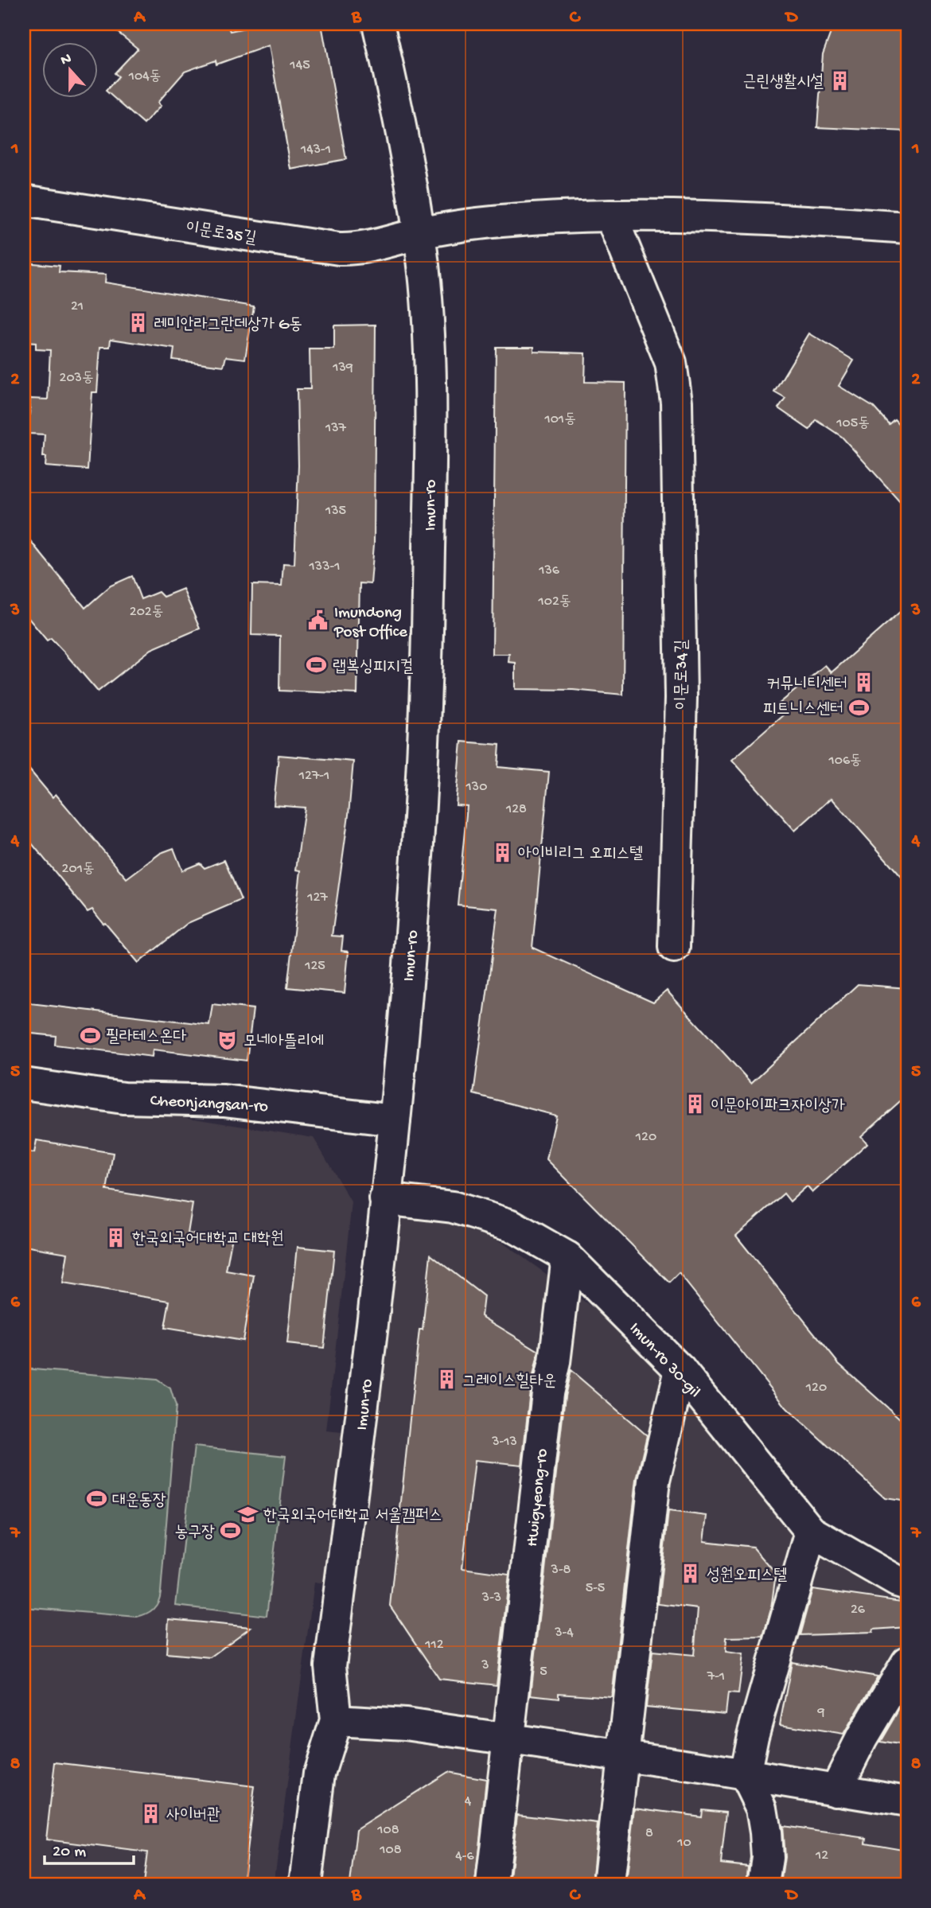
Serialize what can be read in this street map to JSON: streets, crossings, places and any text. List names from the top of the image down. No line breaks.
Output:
{"streets":{"street":["이문로35길","Imun-ro","이문로34길","Cheonjangsan-ro","Imun-ro 30-gil","Hwigyeong-ro"]},"crossings":[["이문로35길","Imun-ro"],["이문로35길","이문로34길"],["Imun-ro","Cheonjangsan-ro"],["Imun-ro","Imun-ro 30-gil"],["Imun-ro 30-gil","Hwigyeong-ro"]],"places":{"building":["근린생활시설","레미안라그란데상가 G동","커뮤니티센터","아이비리그 오피스텔","이문아이파크자이상가","한국외국어대학교 대학원","그레이스힐타운","성원오피스텔","사이버관"],"public building":["Imundong Post Office"],"sports":["랩복싱피지컬","피트니스센터","필라테스온다","대운동장","농구장"],"theatre":["모네아뜰리에"],"school or university":["한국외국어대학교 서울캠퍼스"]},"house_numbers":["145","104동","143-1","21","139","203동","101동","105동","137","135","133-1","136","102동","202동","106동","127-1","130","128","201동","127","125","120","120","3-13","3-8","5-5","3-3","26","3-4","112","3","5","7-1","9","4","108","8","10","108","12","4-6"],"scale_bar":"20 m","north":"top","grid":{"columns":["A","B","C","D"],"rows":["1","2","3","4","5","6","7","8"]}}
